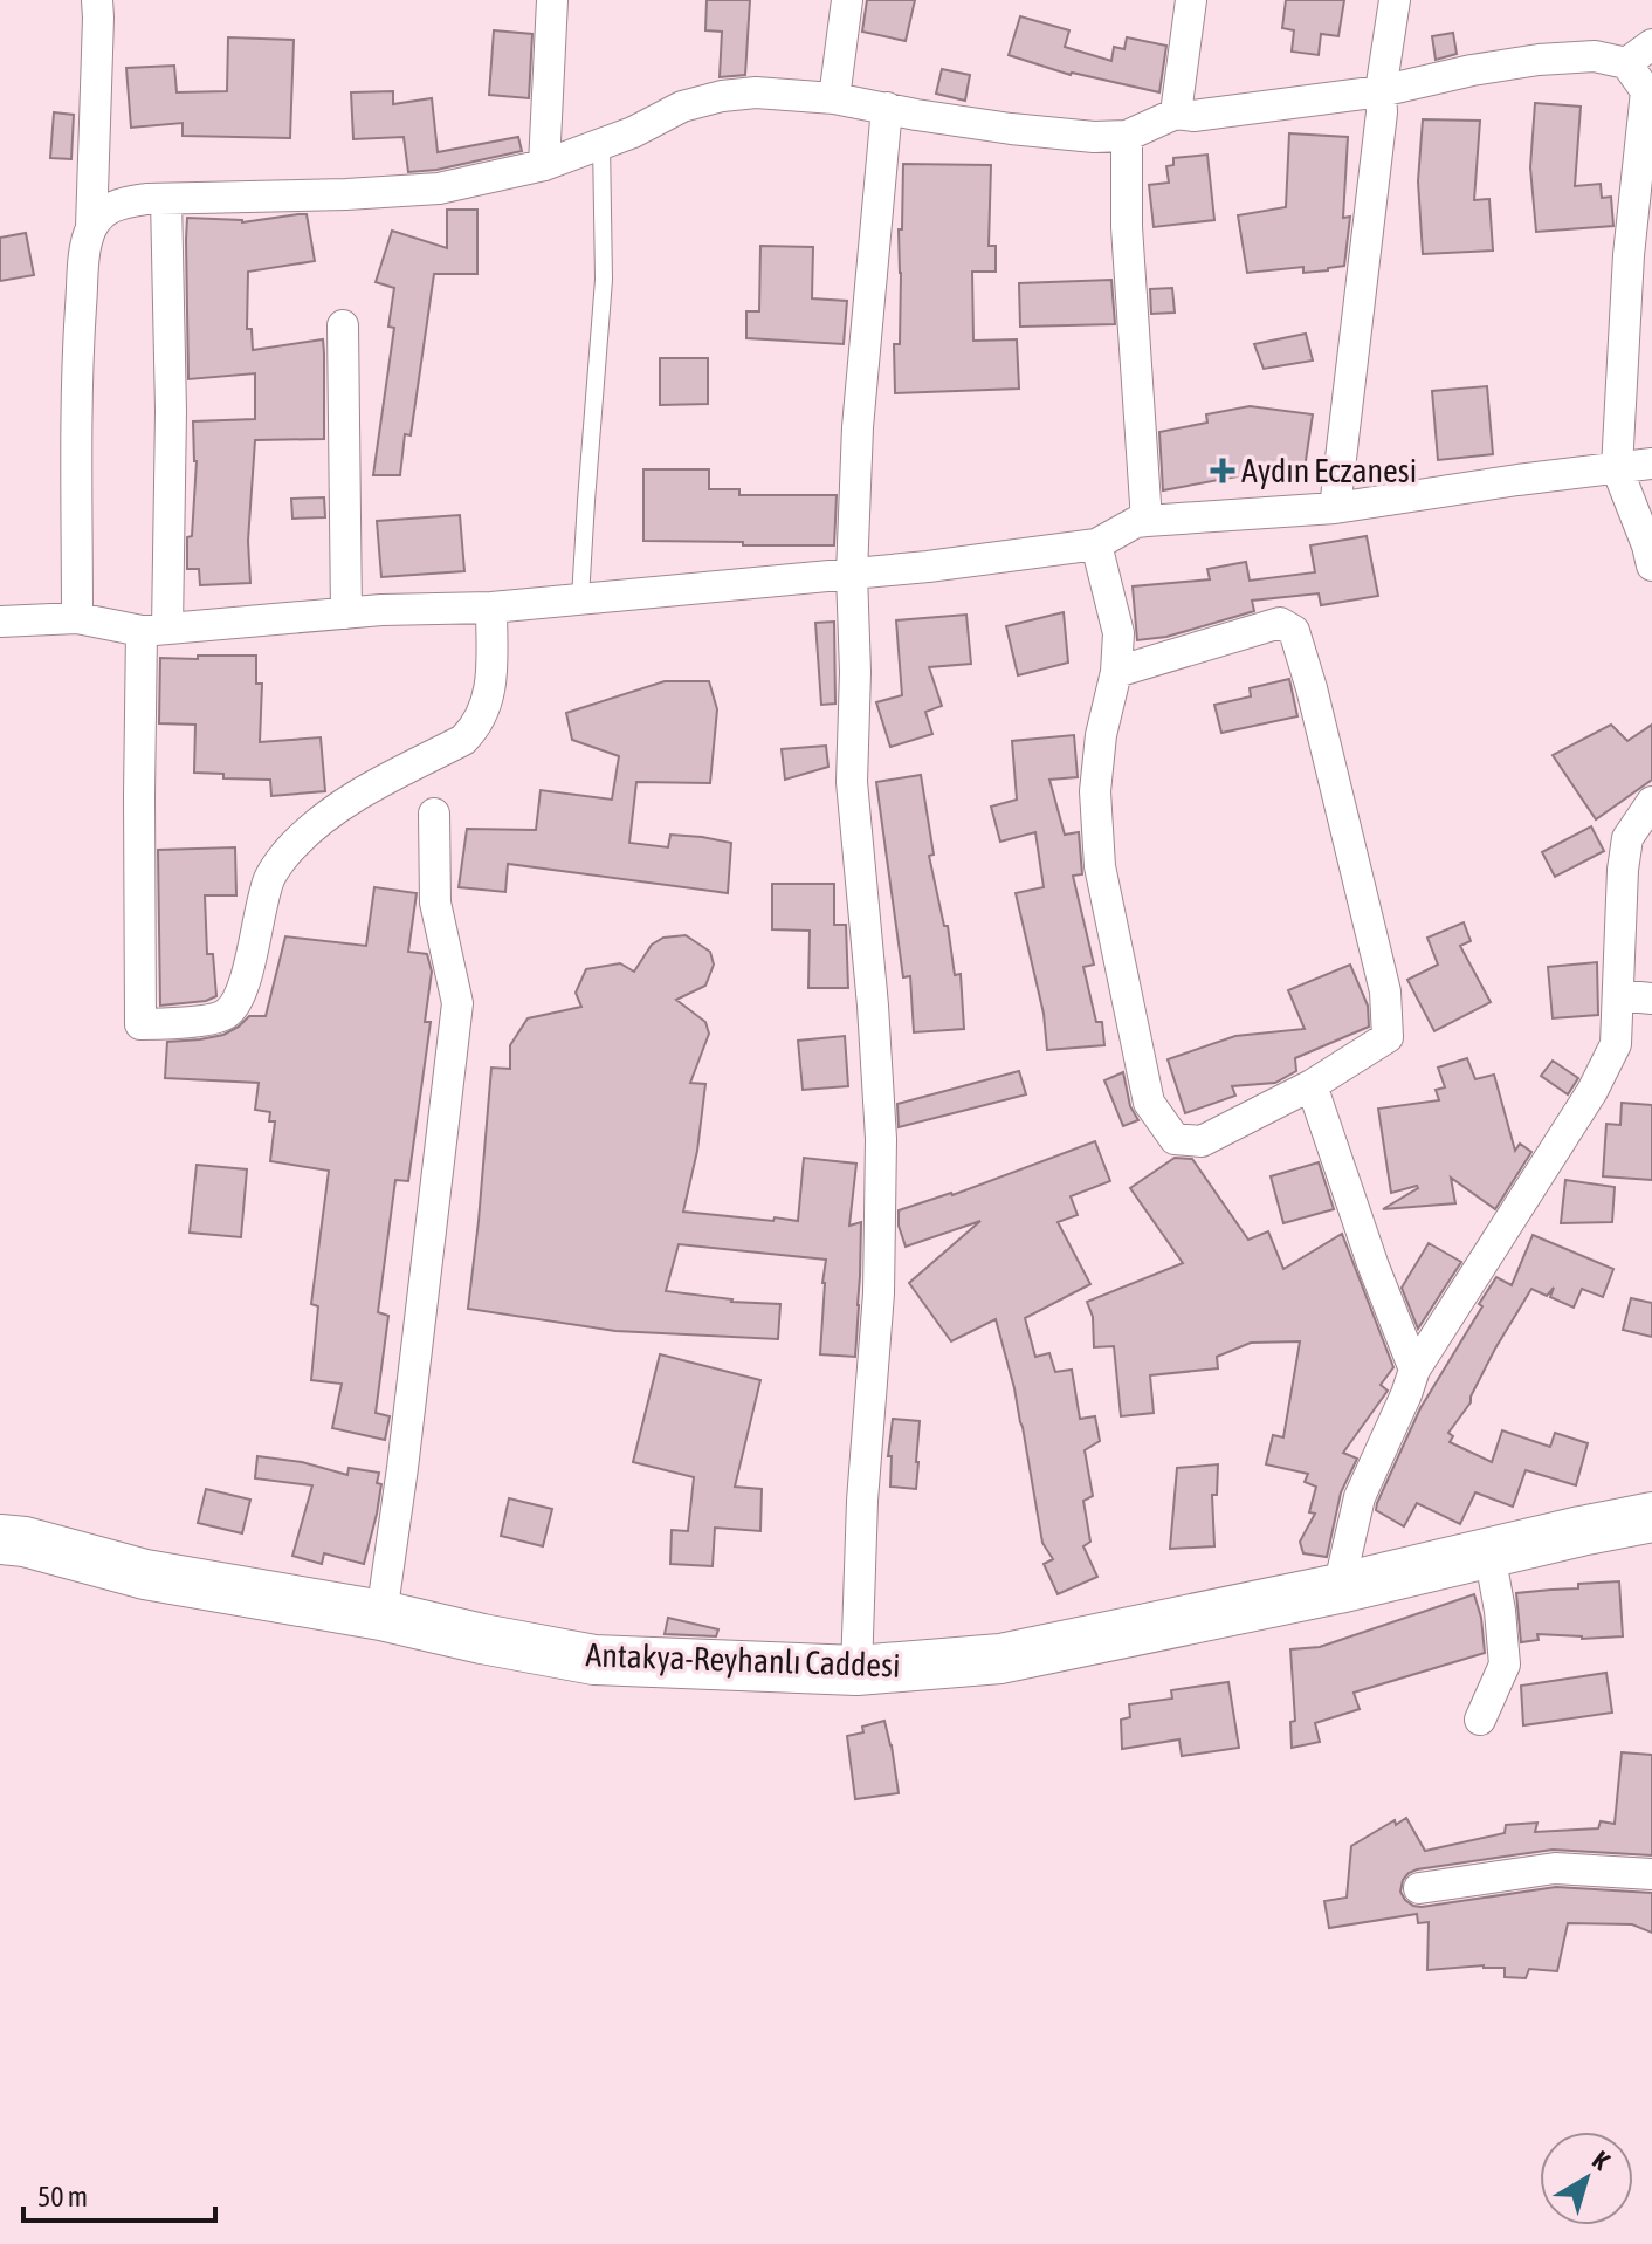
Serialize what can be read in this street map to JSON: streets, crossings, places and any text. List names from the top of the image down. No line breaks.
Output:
{"streets":{"main road":["Antakya-Reyhanlı Caddesi"]},"places":{"health":["Aydın Eczanesi"]},"scale_bar":"50 m","north":"top right"}
